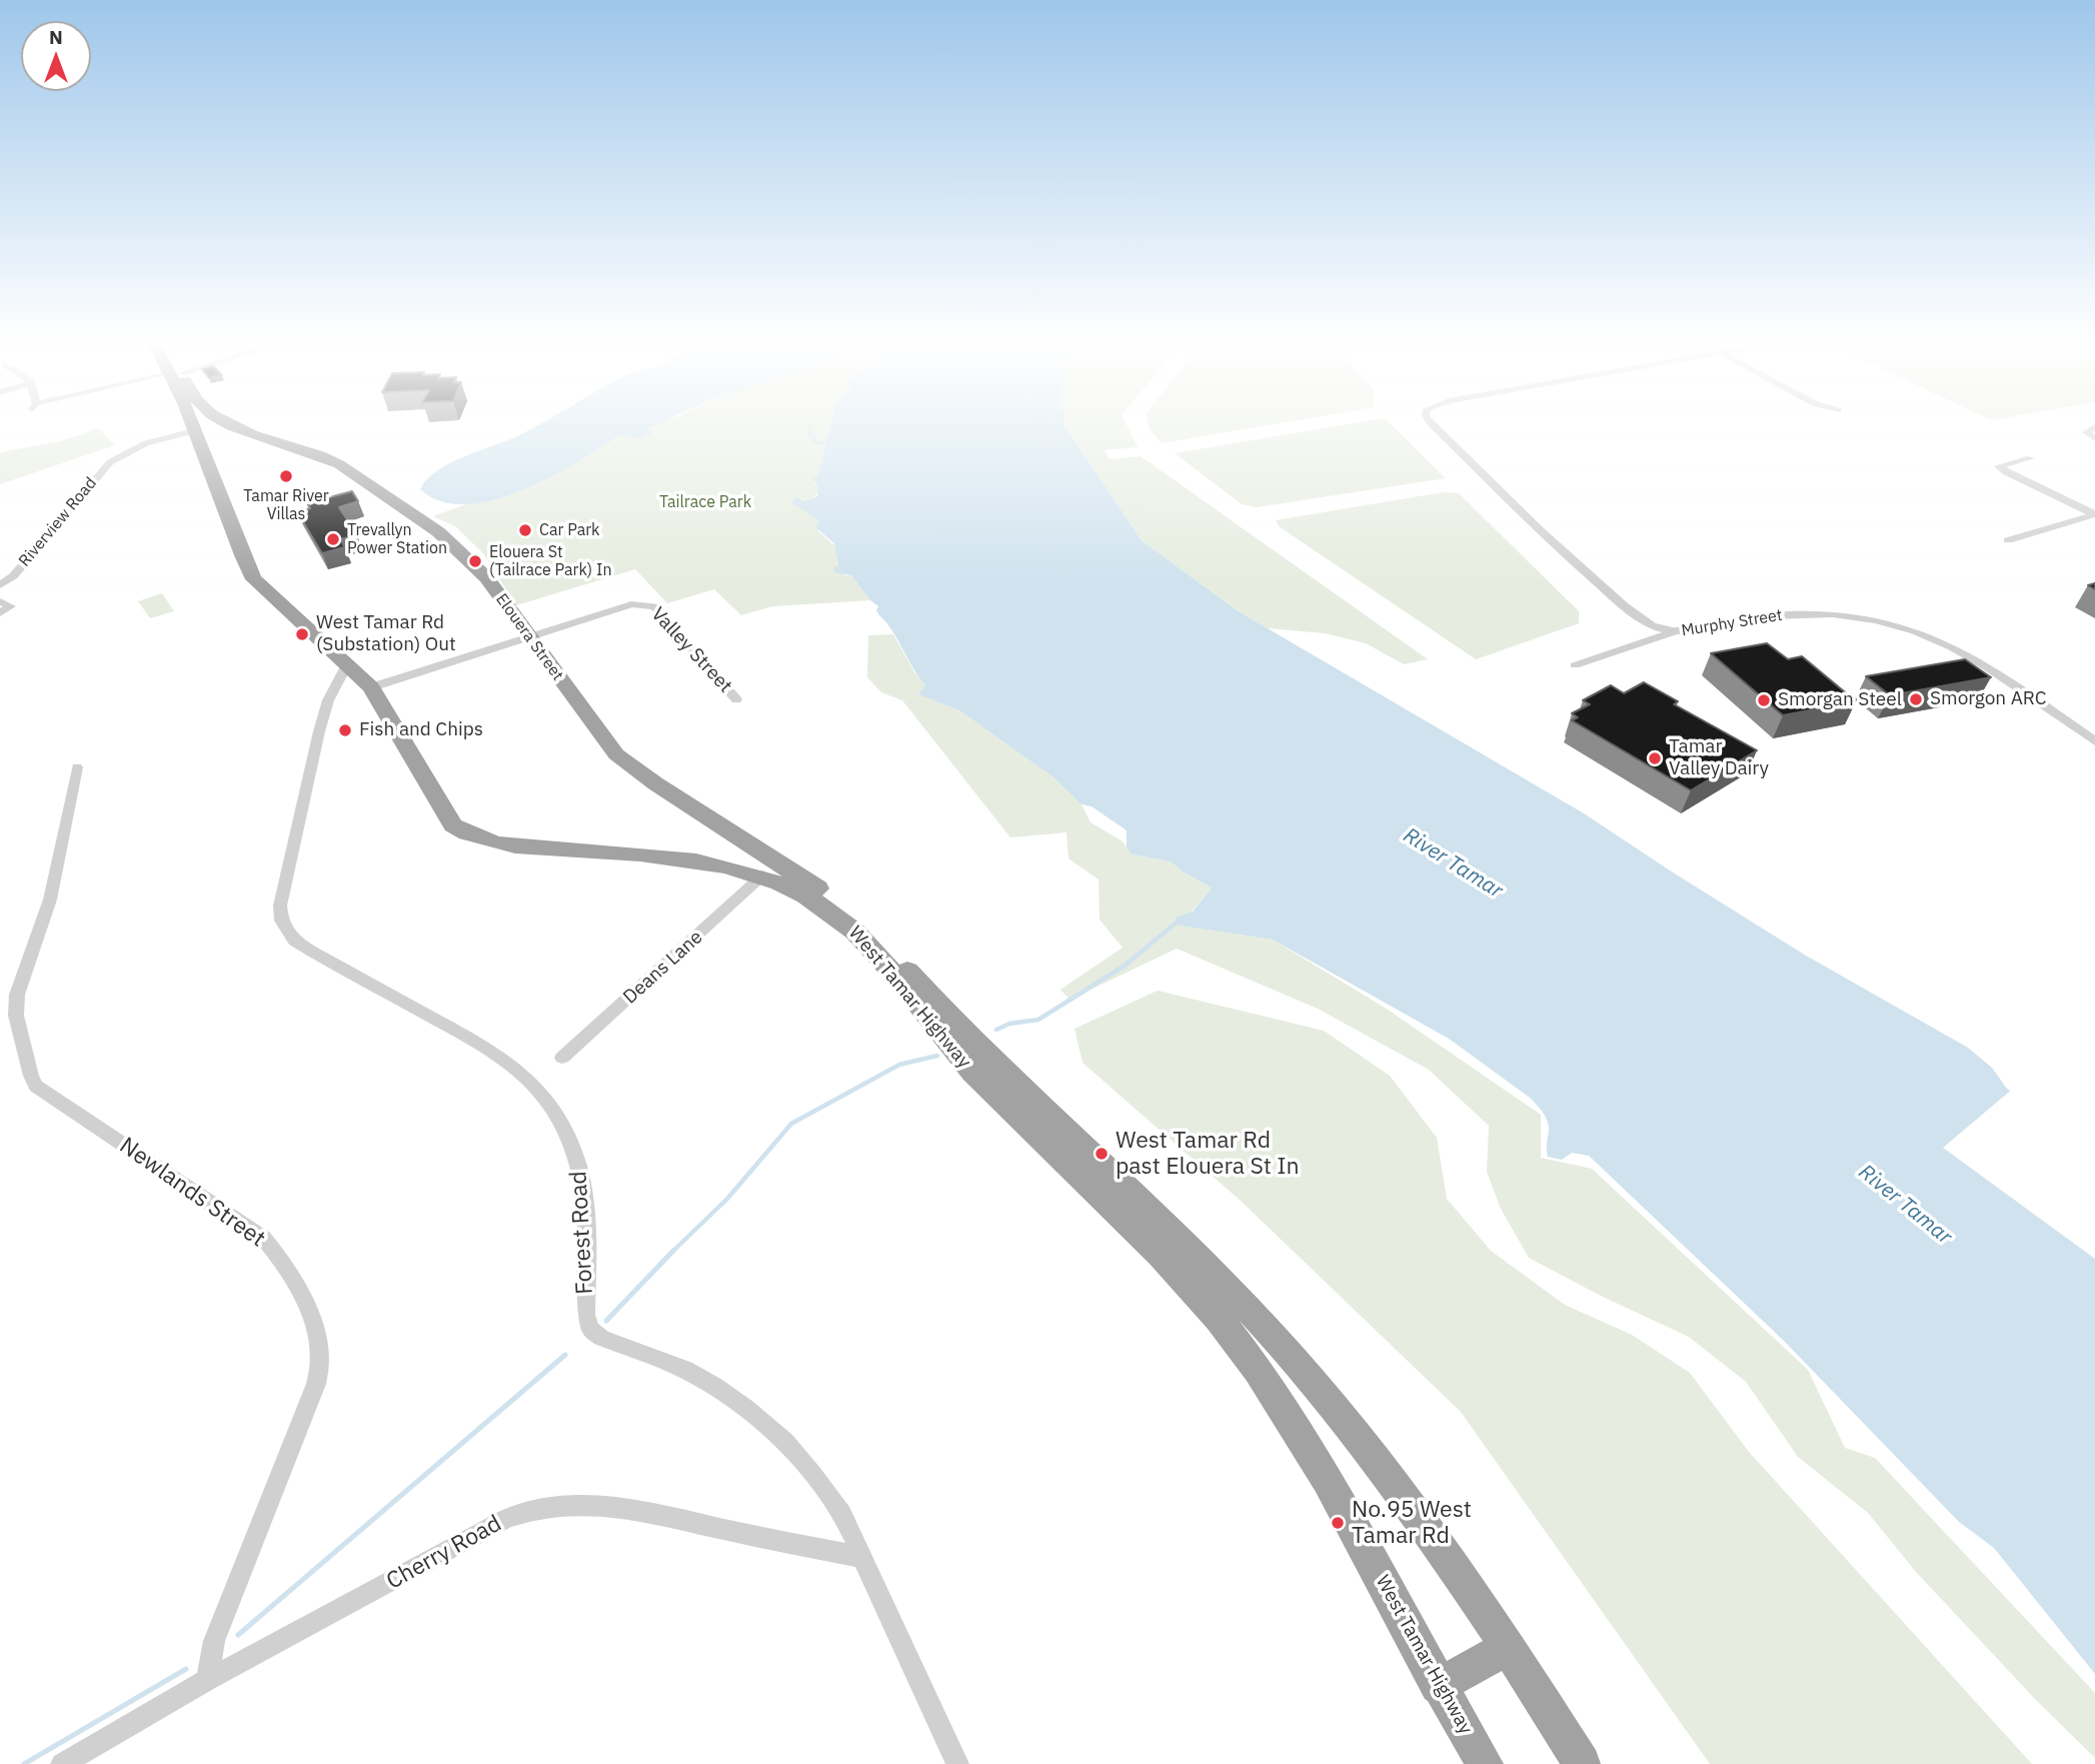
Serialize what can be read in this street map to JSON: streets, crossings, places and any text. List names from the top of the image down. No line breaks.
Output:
{"streets":{"highway":["Elouera Street","West Tamar Highway"],"street":["Riverview Road","Murphy Street","Valley Street","Deans Lane","Newlands Street","Forest Road","Cherry Road"]},"crossings":[["Riverview Road","West Tamar Highway"],["Elouera Street","Valley Street"],["Elouera Street","Deans Lane"],["Elouera Street","West Tamar Highway"],["Deans Lane","West Tamar Highway"],["West Tamar Highway","Forest Road"],["Newlands Street","Cherry Road"],["Forest Road","Cherry Road"]],"water":["River Tamar"],"parks":["Tailrace Park"],"places":["Tamar River Villas","Car Park","Trevallyn Power Station","Elouera St (Tailrace Park) In","West Tamar Rd (Substation) Out","Smorgon ARC","Smorgan Steel","Fish and Chips","Tamar Valley Dairy","West Tamar Rd past Elouera St In","No.95 West Tamar Rd"],"north":"top"}
